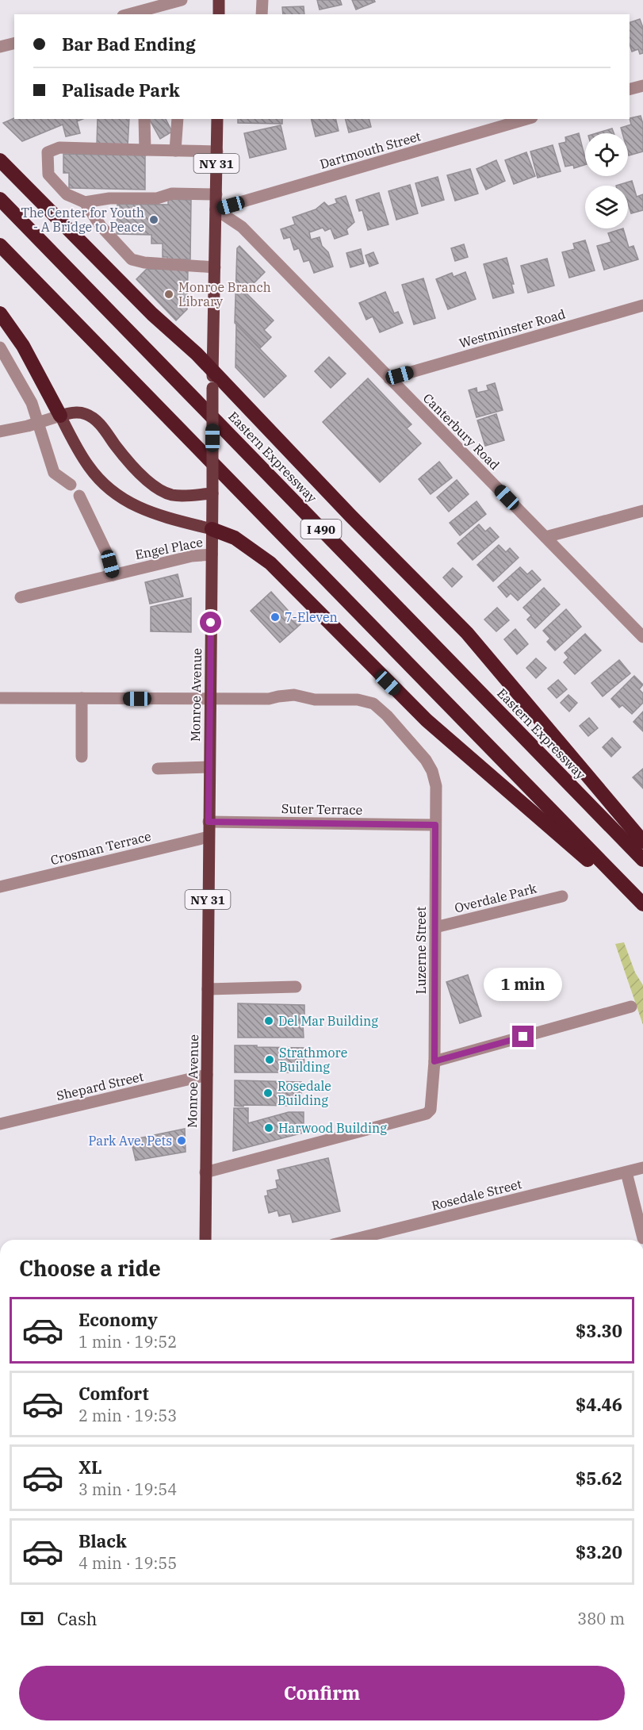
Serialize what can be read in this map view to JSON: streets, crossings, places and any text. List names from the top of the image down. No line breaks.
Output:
{"streets":{"highway":["Eastern Expressway","I 490"],"main road":["NY 31","Monroe Avenue"],"street":["Dartmouth Street","Westminster Road","Canterbury Road","Engel Place","Suter Terrace","Crosman Terrace","Overdale Park","Luzerne Street","Shepard Street","Rosedale Street"]},"crossings":[["Dartmouth Street","Canterbury Road"],["Dartmouth Street","Monroe Avenue"],["Westminster Road","Canterbury Road"],["Canterbury Road","Monroe Avenue"],["Engel Place","Monroe Avenue"],["Monroe Avenue","Suter Terrace"],["Monroe Avenue","Crosman Terrace"],["Monroe Avenue","Luzerne Street"],["Monroe Avenue","Shepard Street"],["Suter Terrace","Luzerne Street"],["Overdale Park","Luzerne Street"]],"places":["The Center for Youth - A Bridge to Peace","Monroe Branch Library","7-Eleven","Del Mar Building","Strathmore Building","Rosedale Building","Harwood Building","Park Ave. Pets"],"page":{"banner":["Bar Bad Ending","Palisade Park"],"bubble":"1 min","heading":"Choose a ride","list":[{"name":"Economy","note":"1 min · 19:52","value":"$3.30"},{"name":"Comfort","note":"2 min · 19:53","value":"$4.46"},{"name":"XL","note":"3 min · 19:54","value":"$5.62"},{"name":"Black","note":"4 min · 19:55","value":"$3.20"}],"pay":["Cash","380 m"],"buttons":"Confirm"}}
